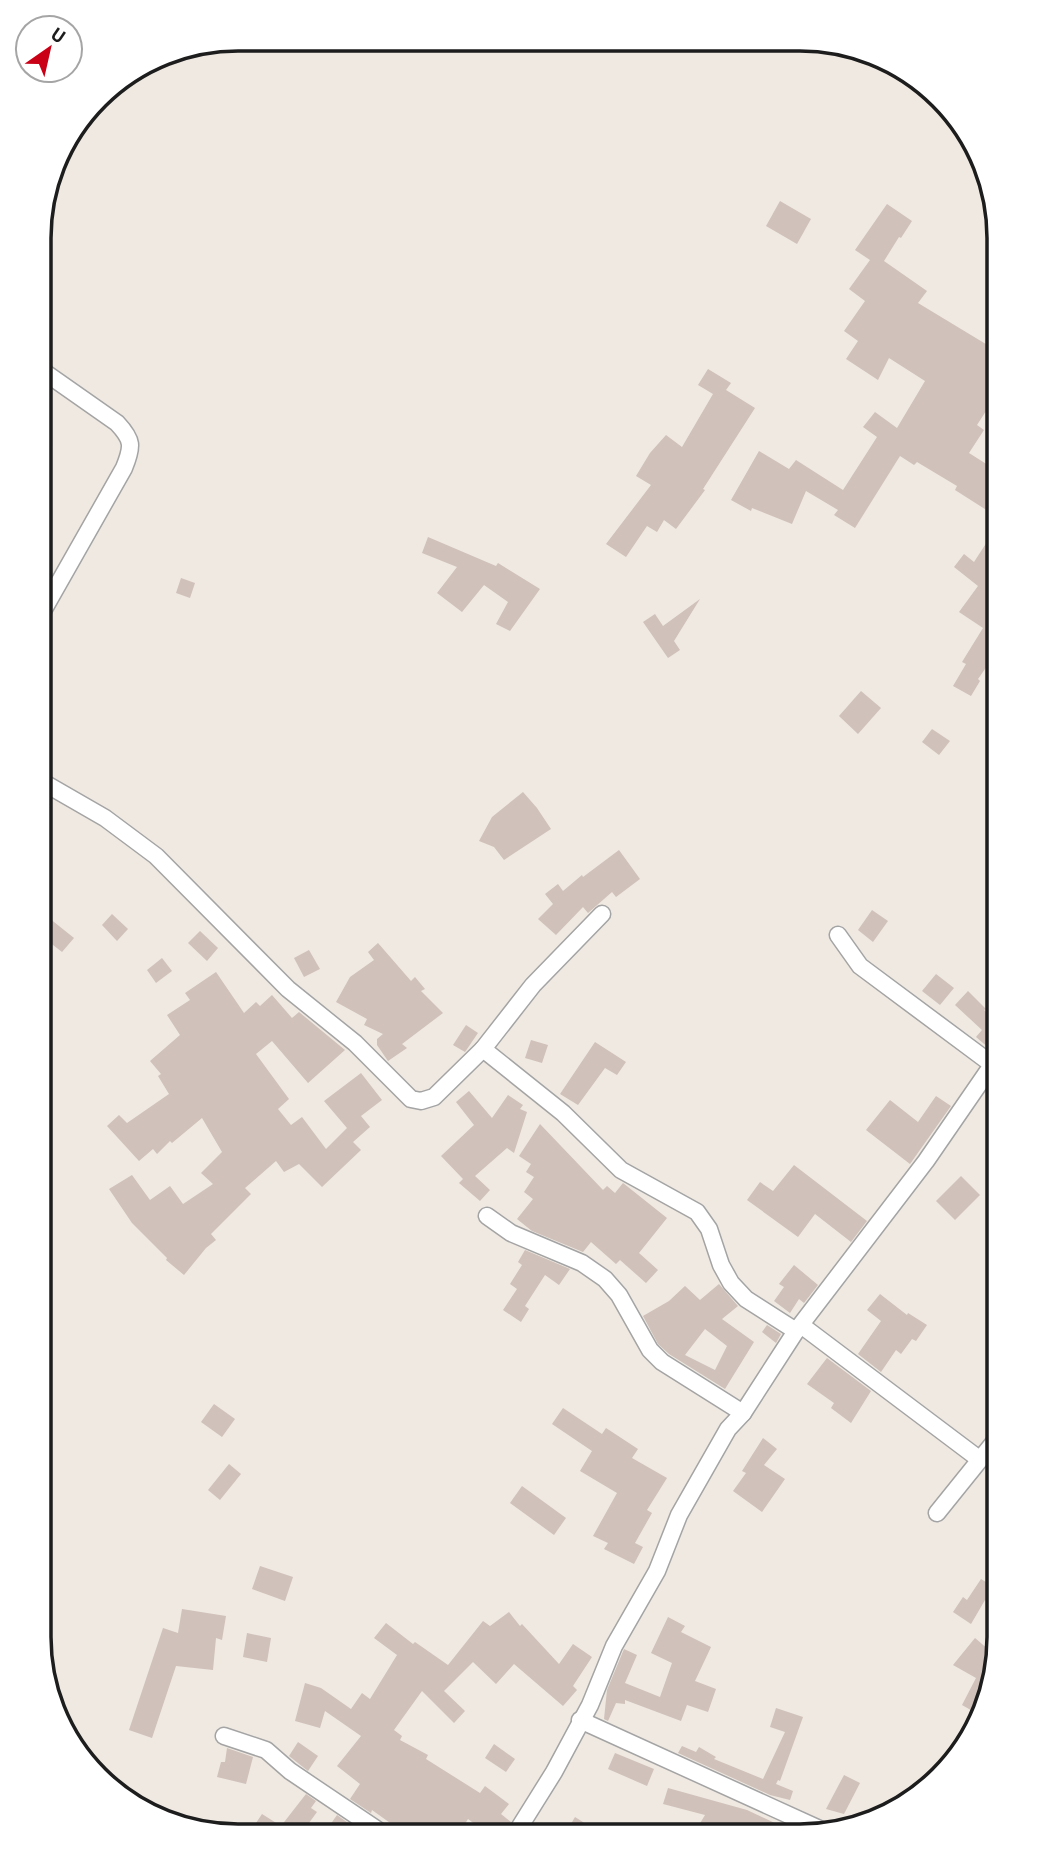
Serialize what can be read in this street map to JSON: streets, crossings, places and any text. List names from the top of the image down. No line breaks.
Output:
{"north":"top right"}
